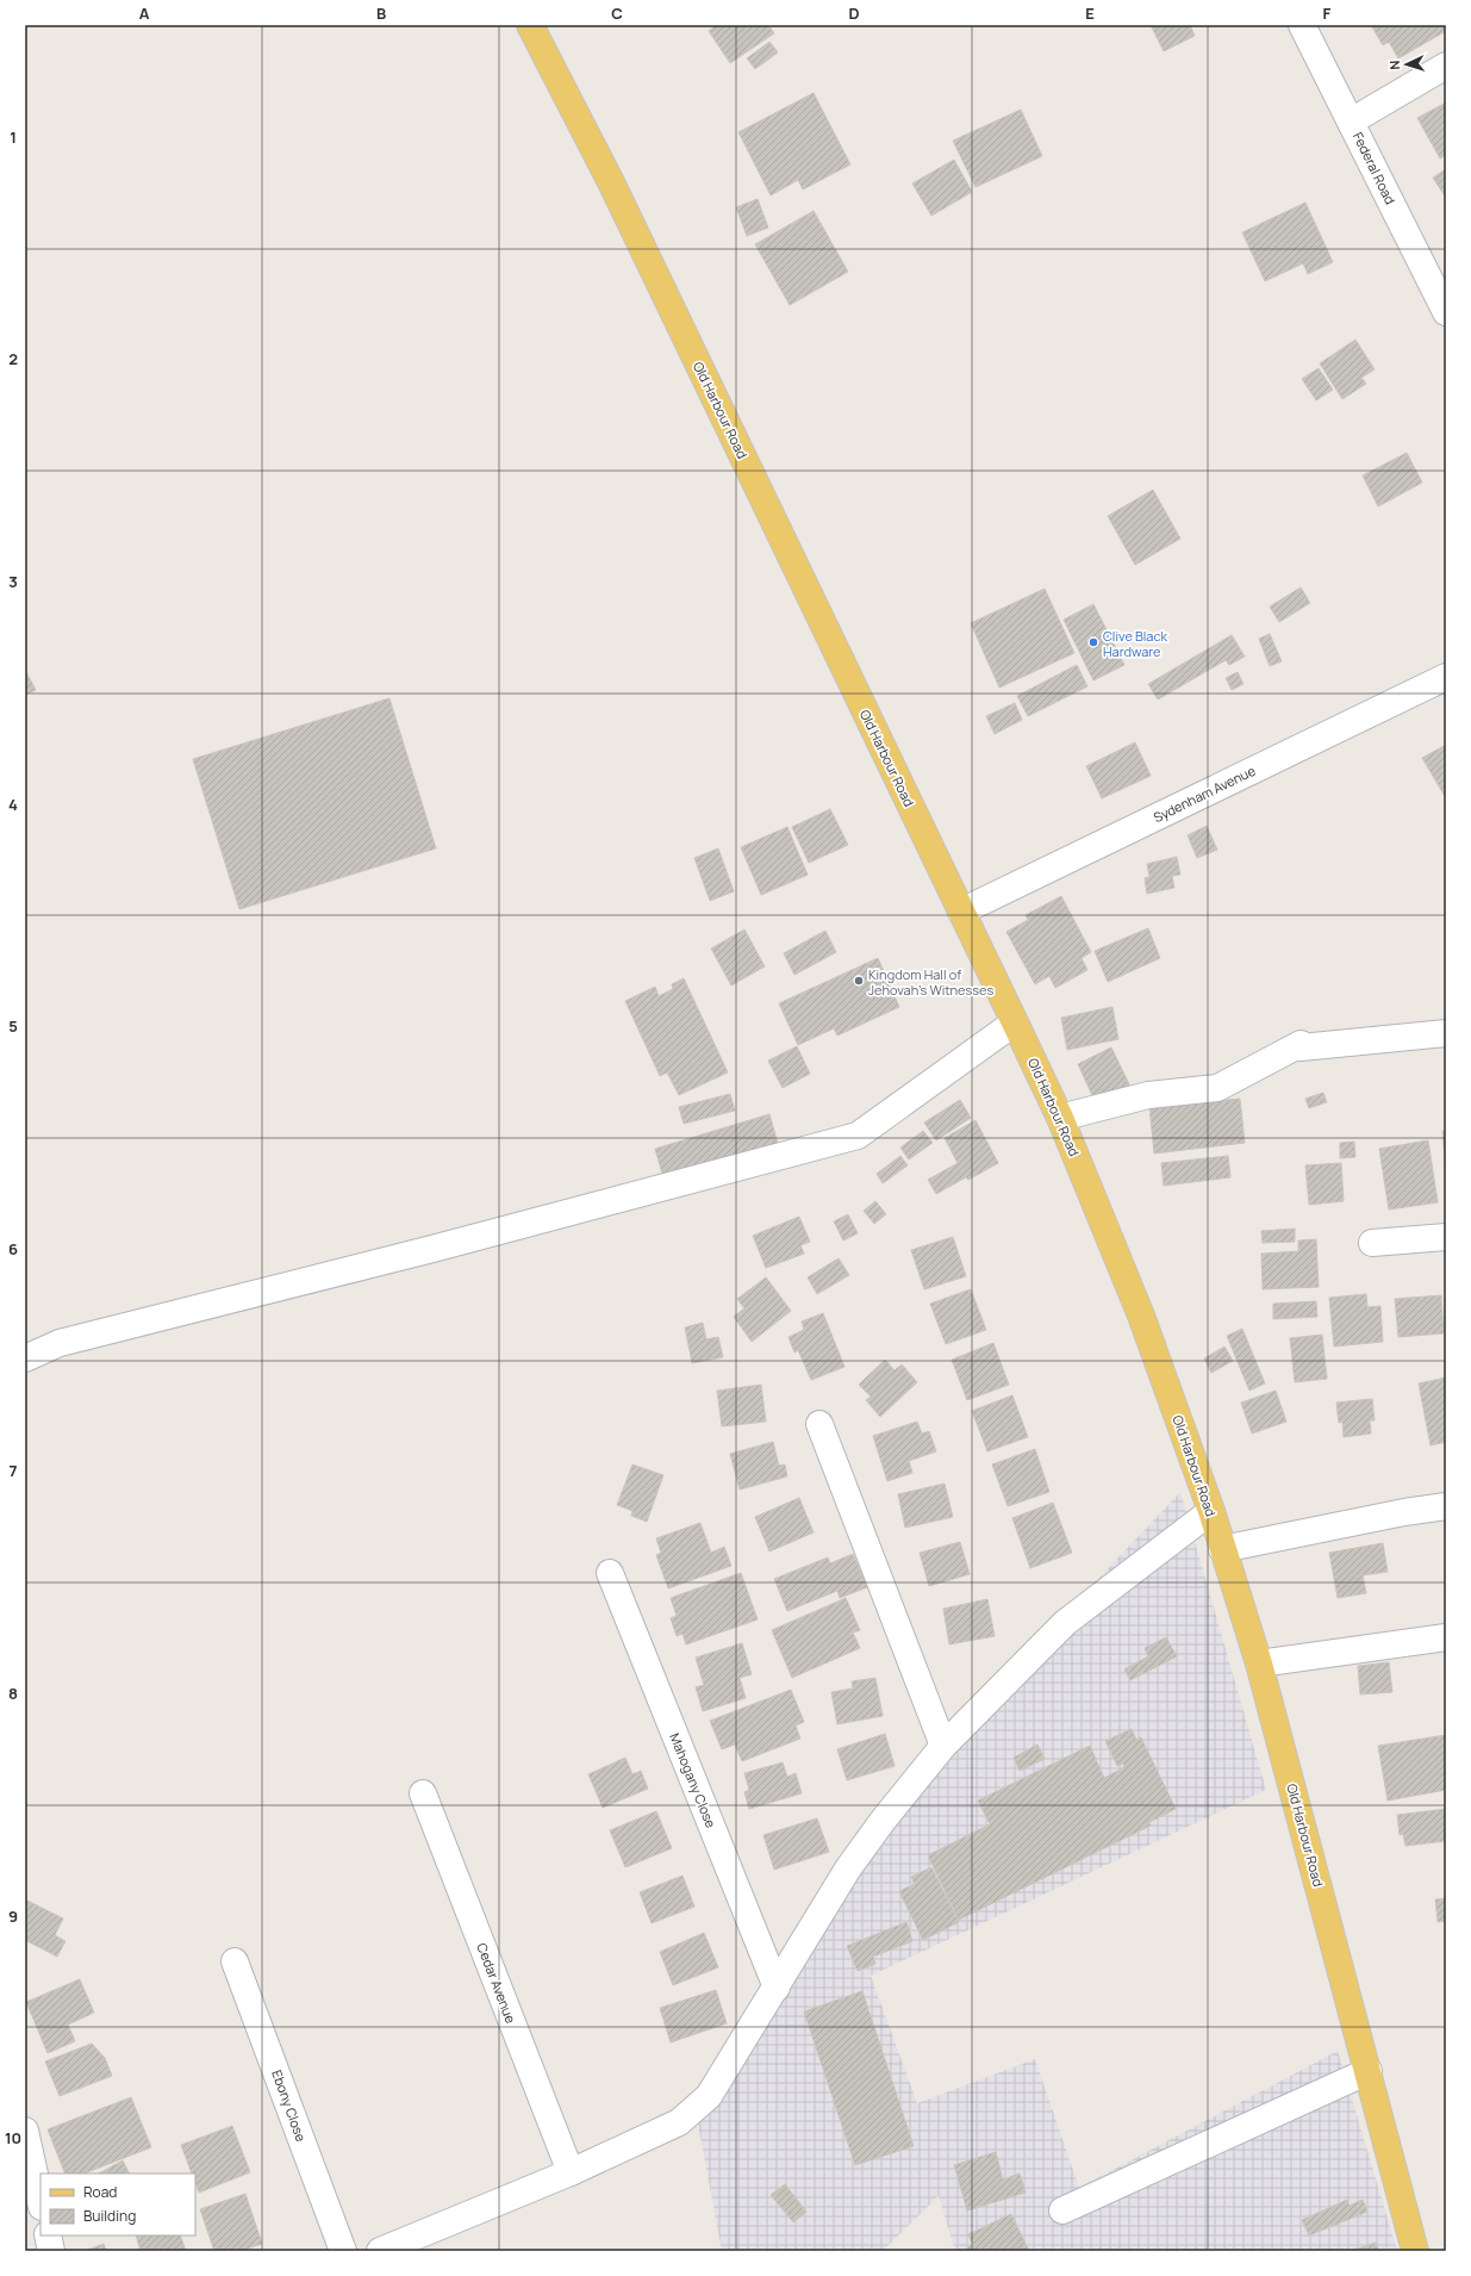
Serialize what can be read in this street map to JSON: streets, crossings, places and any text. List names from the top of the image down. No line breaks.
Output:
{"streets":{"main road":["Old Harbour Road"],"street":["Federal Road","Sydenham Avenue","Mahogany Close","Cedar Avenue","Ebony Close"]},"crossings":[["Old Harbour Road","Sydenham Avenue"]],"places":["Clive Black Hardware","Kingdom Hall of Jehovah's Witnesses"],"legend":["Road","Building"],"north":"left","grid":{"columns":["A","B","C","D","E","F"],"rows":["1","2","3","4","5","6","7","8","9","10"]}}
